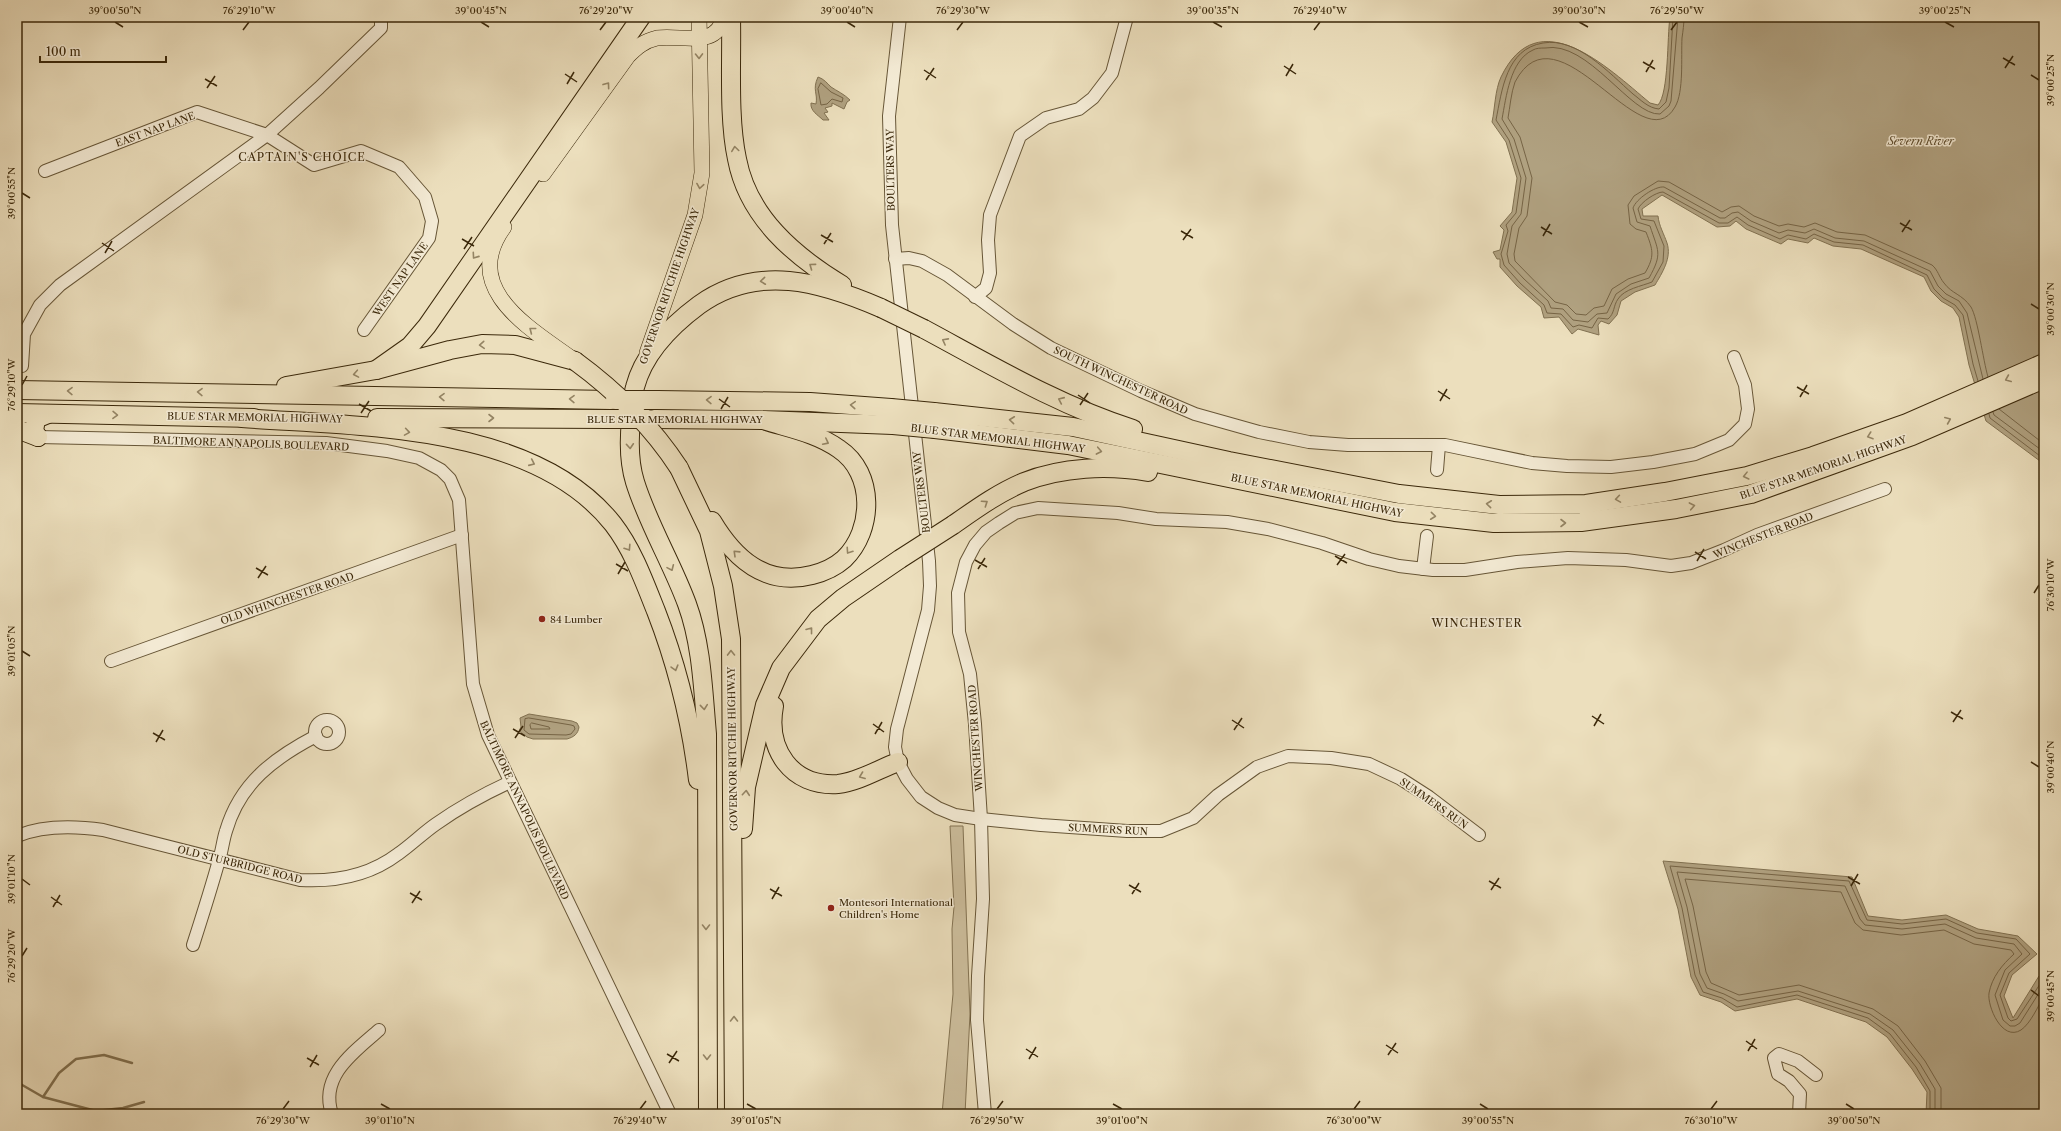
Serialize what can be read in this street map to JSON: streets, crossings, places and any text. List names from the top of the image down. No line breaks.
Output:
{"streets":{"highway":["GOVERNOR RITCHIE HIGHWAY","BLUE STAR MEMORIAL HIGHWAY"],"street":["EAST NAP LANE","BOULTERS WAY","WEST NAP LANE","SOUTH WINCHESTER ROAD","BALTIMORE ANNAPOLIS BOULEVARD","WINCHESTER ROAD","OLD WHINCHESTER ROAD","SUMMERS RUN","OLD STURBRIDGE ROAD"]},"crossings":[["EAST NAP LANE","WEST NAP LANE"],["BOULTERS WAY","SOUTH WINCHESTER ROAD"],["BOULTERS WAY","WINCHESTER ROAD"],["BOULTERS WAY","SUMMERS RUN"],["BALTIMORE ANNAPOLIS BOULEVARD","OLD WHINCHESTER ROAD"],["BALTIMORE ANNAPOLIS BOULEVARD","OLD STURBRIDGE ROAD"],["WINCHESTER ROAD","SUMMERS RUN"]],"districts":["CAPTAIN'S CHOICE","WINCHESTER"],"water":["Severn River"],"places":["84 Lumber","Montesori International Children's Home"],"scale_bar":"100 m","coordinates":["39°00'50\"N","76°29'10\"W","39°00'45\"N","76°29'20\"W","39°00'40\"N","76°29'30\"W","39°00'35\"N","76°29'40\"W","39°00'30\"N","76°29'50\"W","39°00'25\"N","39°00'55\"N","76°30'10\"W","39°01'05\"N","39°01'10\"N","39°01'00\"N","76°30'00\"W"]}
